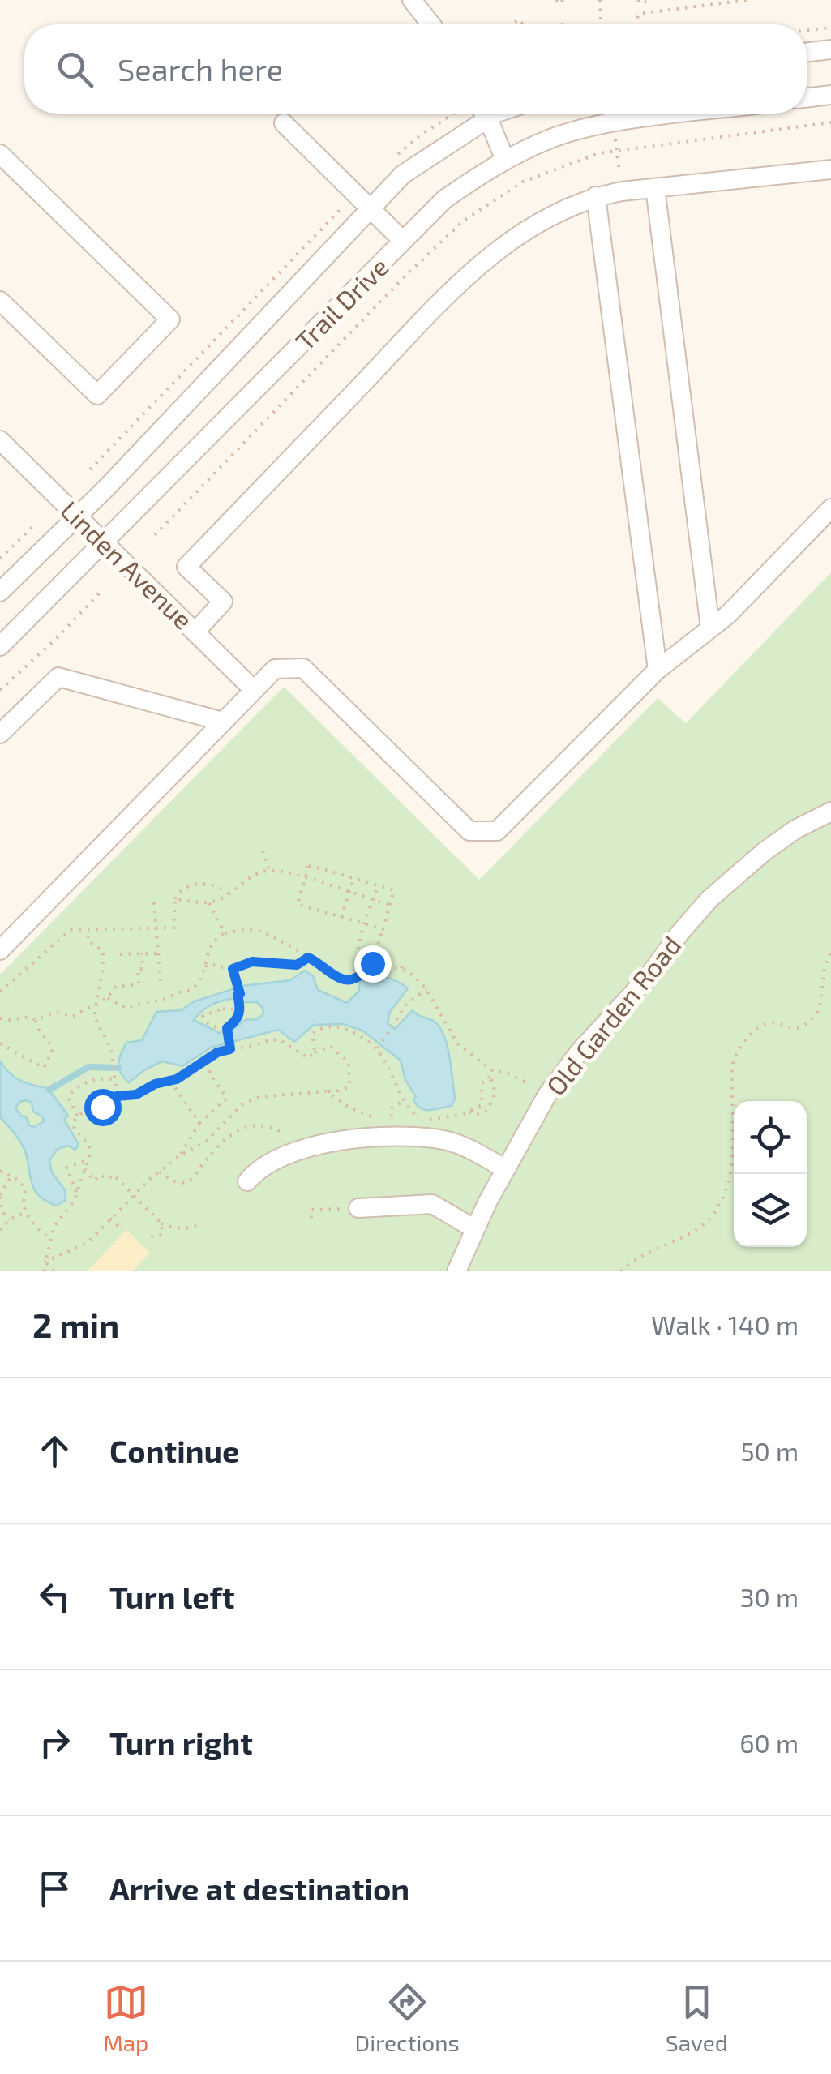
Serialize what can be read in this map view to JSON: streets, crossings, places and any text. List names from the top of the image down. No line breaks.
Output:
{"streets":{"street":["Trail Drive","Linden Avenue","Old Garden Road"]},"crossings":[["Trail Drive","Linden Avenue"]],"page":{"search":"Search here","heading":["2 min","Walk · 140 m"],"list":[["Continue","50 m"],["Turn left","30 m"],["Turn right","60 m"],"Arrive at destination"],"nav":["Map","Directions","Saved"]}}
